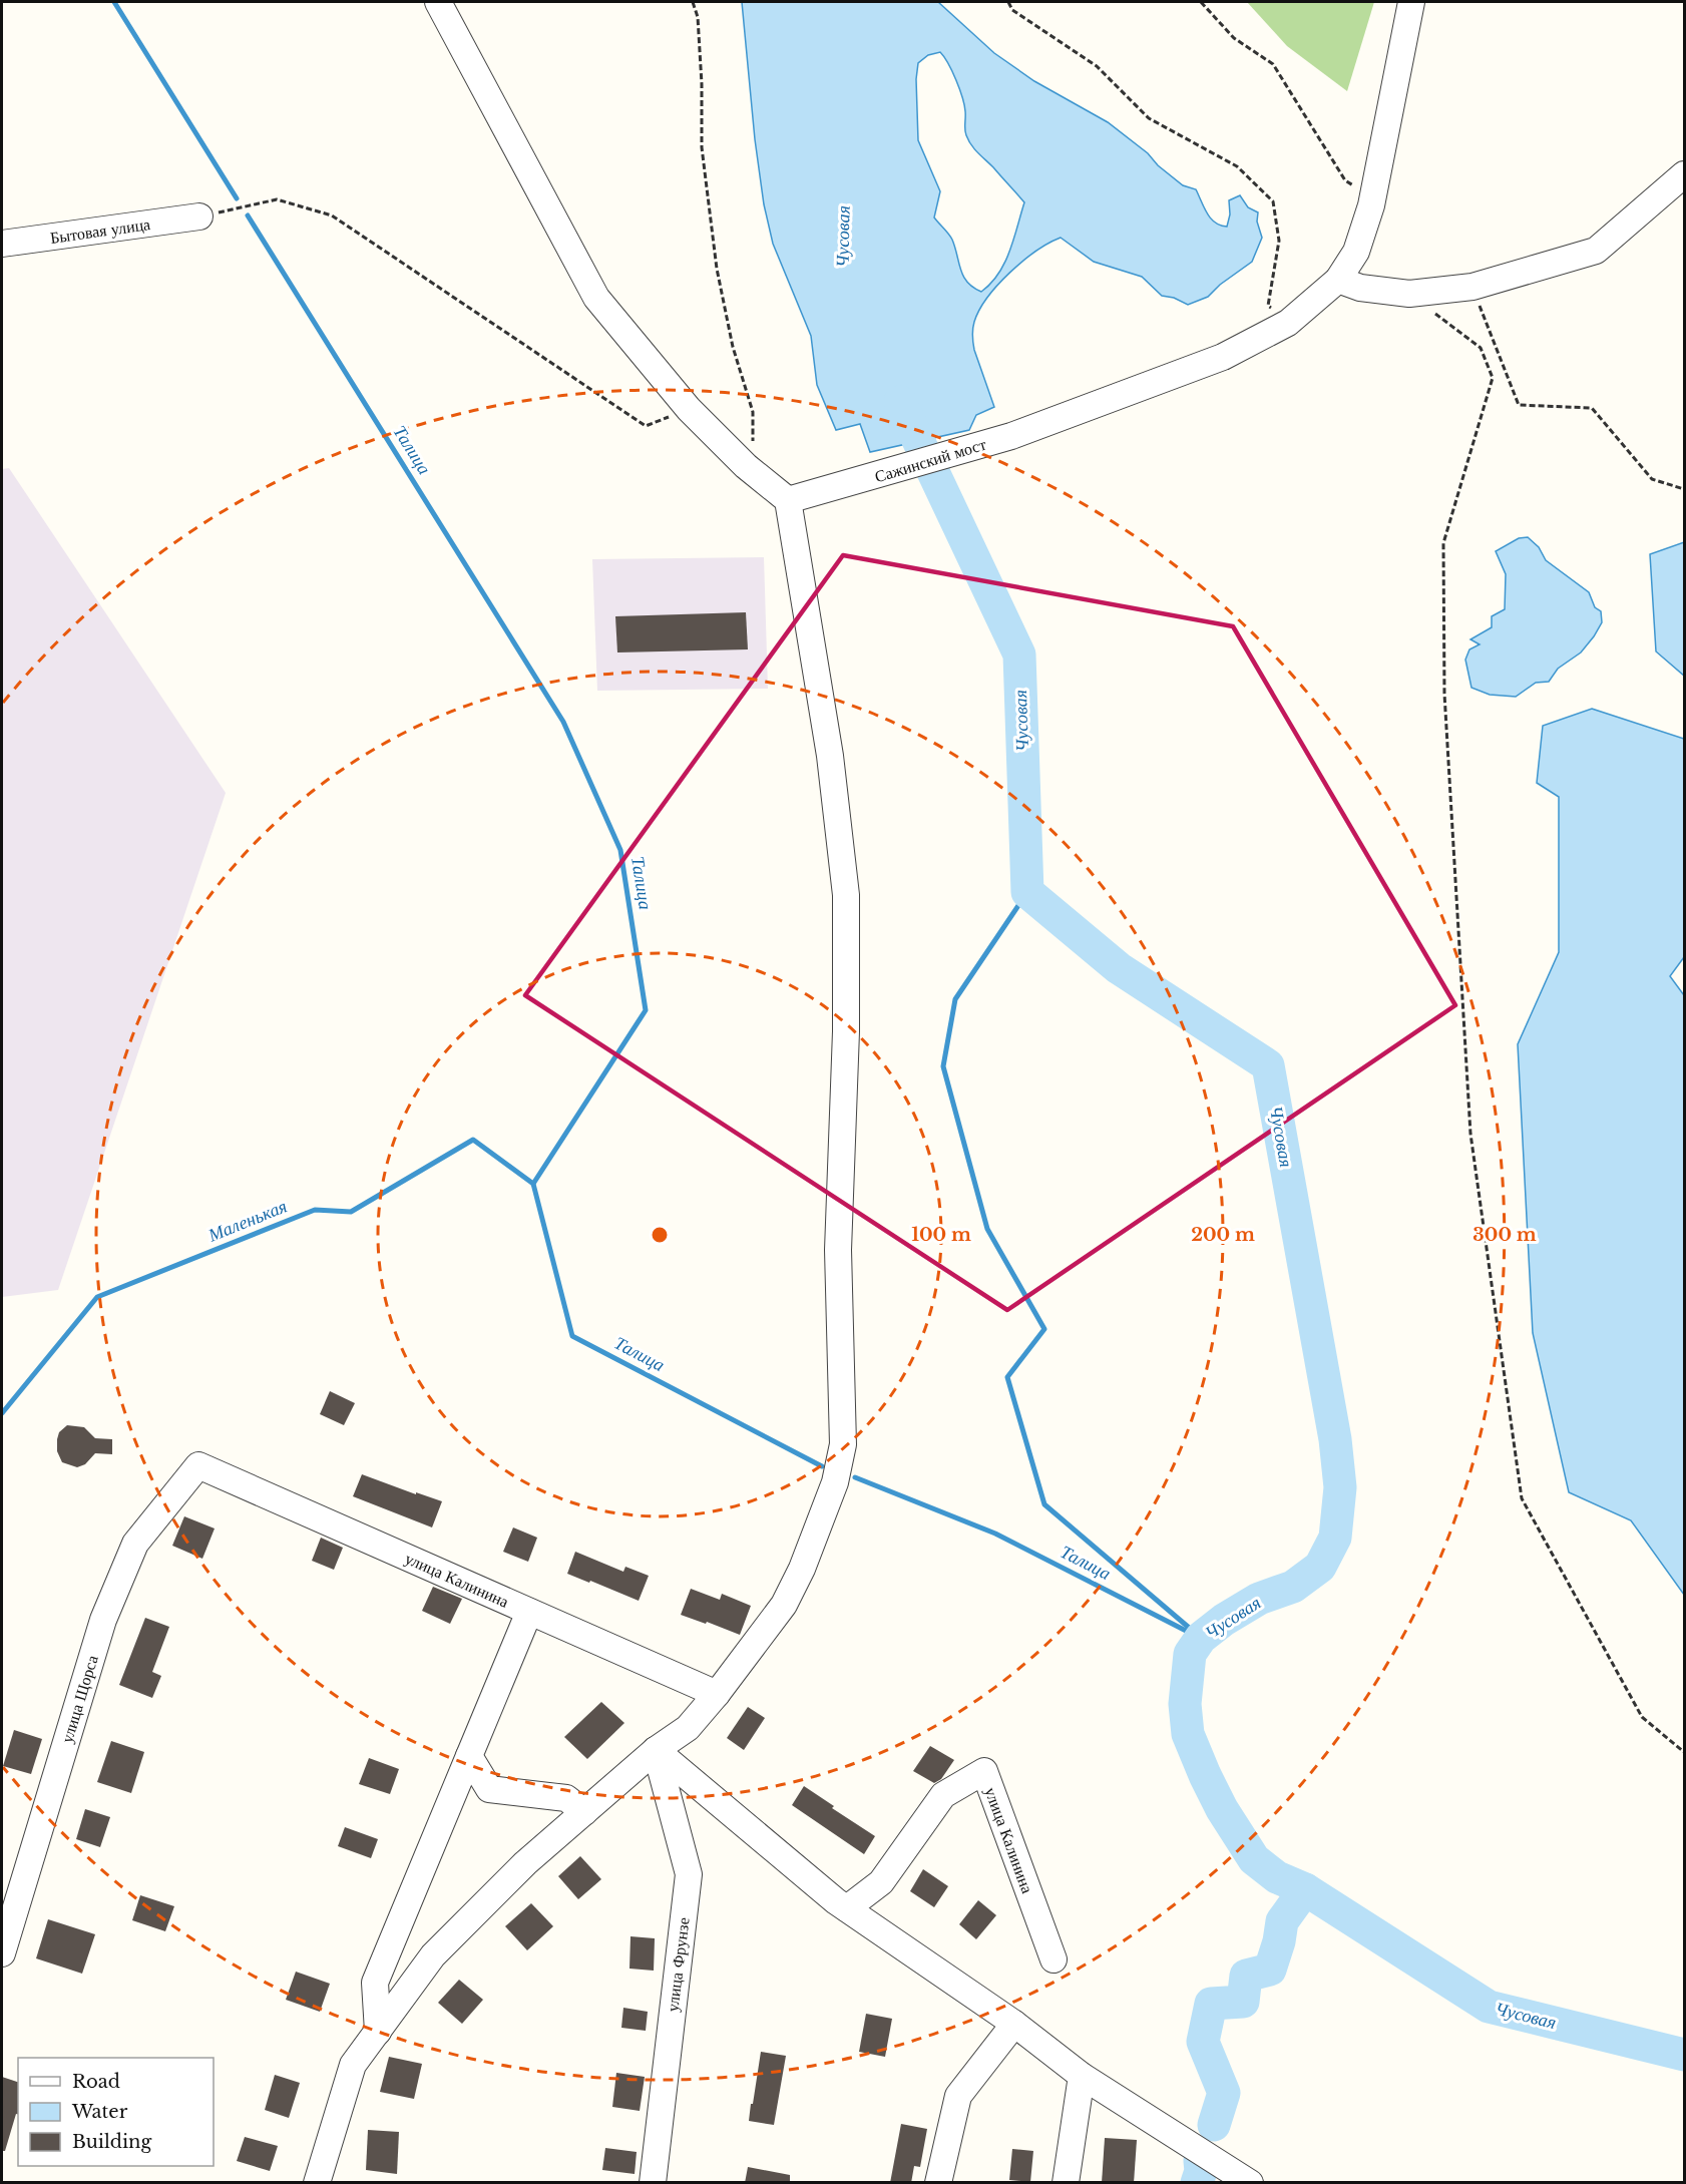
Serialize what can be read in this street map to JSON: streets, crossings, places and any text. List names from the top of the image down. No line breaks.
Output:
{"streets":{"street":["Бытовая улица","Сажинский мост","улица Калинина","улица Щорса","улица Фрунзе"]},"crossings":[["улица Калинина","улица Щорса"]],"water":["Чусовая","Талица","Маленькая"],"legend":["Road","Water","Building"],"rings":["100 m","200 m","300 m"]}
